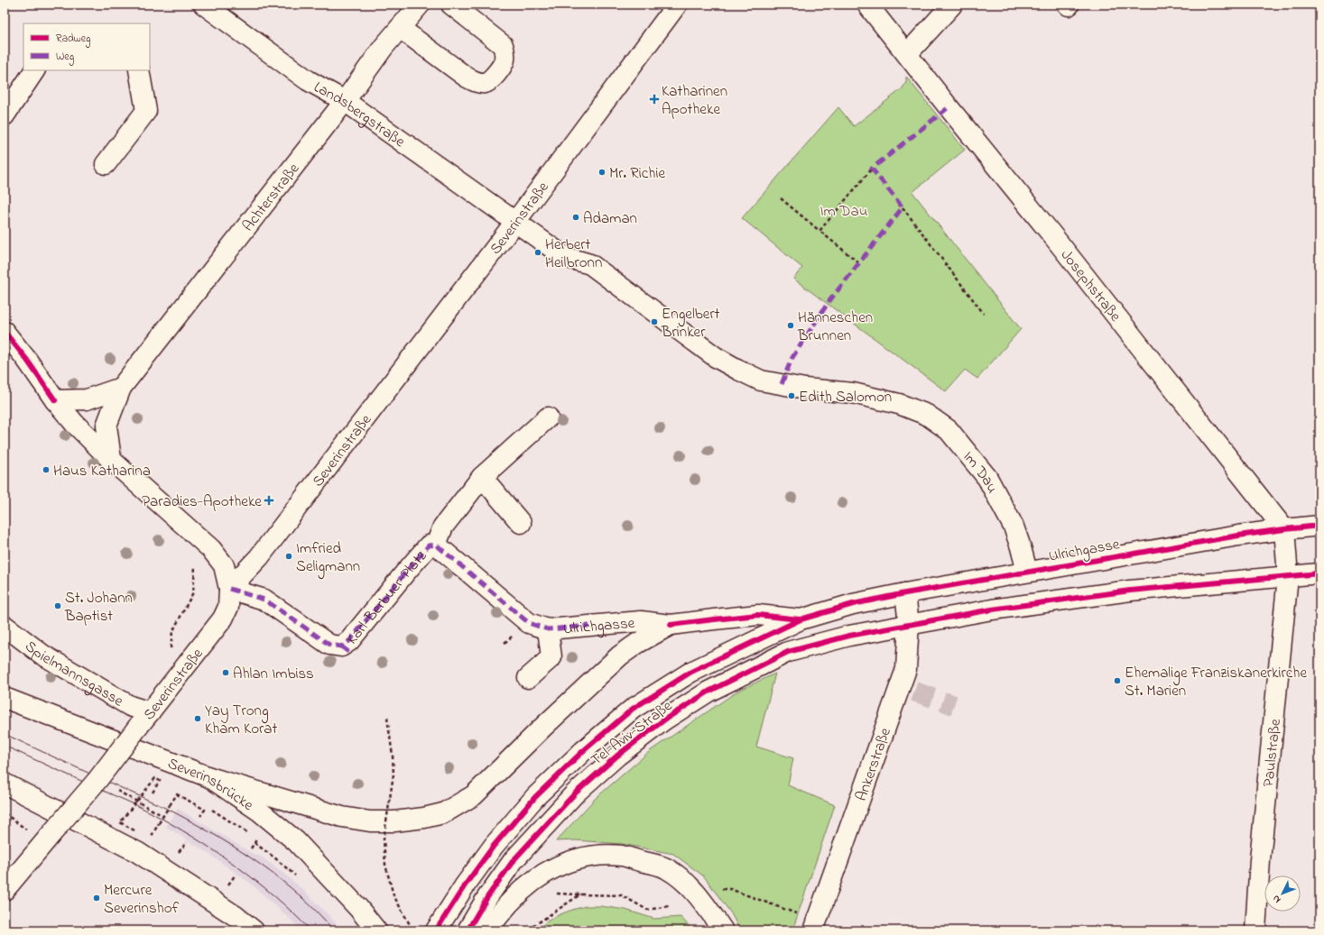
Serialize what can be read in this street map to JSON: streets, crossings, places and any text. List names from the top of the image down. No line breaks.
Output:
{"streets":{"street":["Landsbergstraße","Achterstraße","Severinstraße","Josephstraße","Im Dau","Ulrichgasse","Karl-Berbuer-Platz","Spielmannsgasse","Tel-Aviv-Straße","Paulstraße","Ankerstraße","Severinsbrücke"]},"crossings":[["Landsbergstraße","Achterstraße"],["Landsbergstraße","Severinstraße"],["Landsbergstraße","Im Dau"],["Severinstraße","Im Dau"],["Severinstraße","Karl-Berbuer-Platz"],["Severinstraße","Spielmannsgasse"],["Josephstraße","Ulrichgasse"],["Im Dau","Ulrichgasse"],["Ulrichgasse","Karl-Berbuer-Platz"],["Ulrichgasse","Tel-Aviv-Straße"],["Ulrichgasse","Ankerstraße"],["Tel-Aviv-Straße","Ankerstraße"]],"parks":["Im Dau"],"places":{"health":["Katharinen Apotheke","Paradies-Apotheke"],"other":["Mr. Richie","Adaman","Herbert Heilbronn","Engelbert Brinker","Hänneschen Brunnen","Edith Salomon","Haus Katharina","Imfried Seligmann","St. Johann Baptist","Ahlan Imbiss","Ehemalige Franziskanerkirche St. Marien","Yay Trong Kham Korat","Mercure Severinshof"]},"legend":["Radweg","Weg"],"north":"bottom left"}
